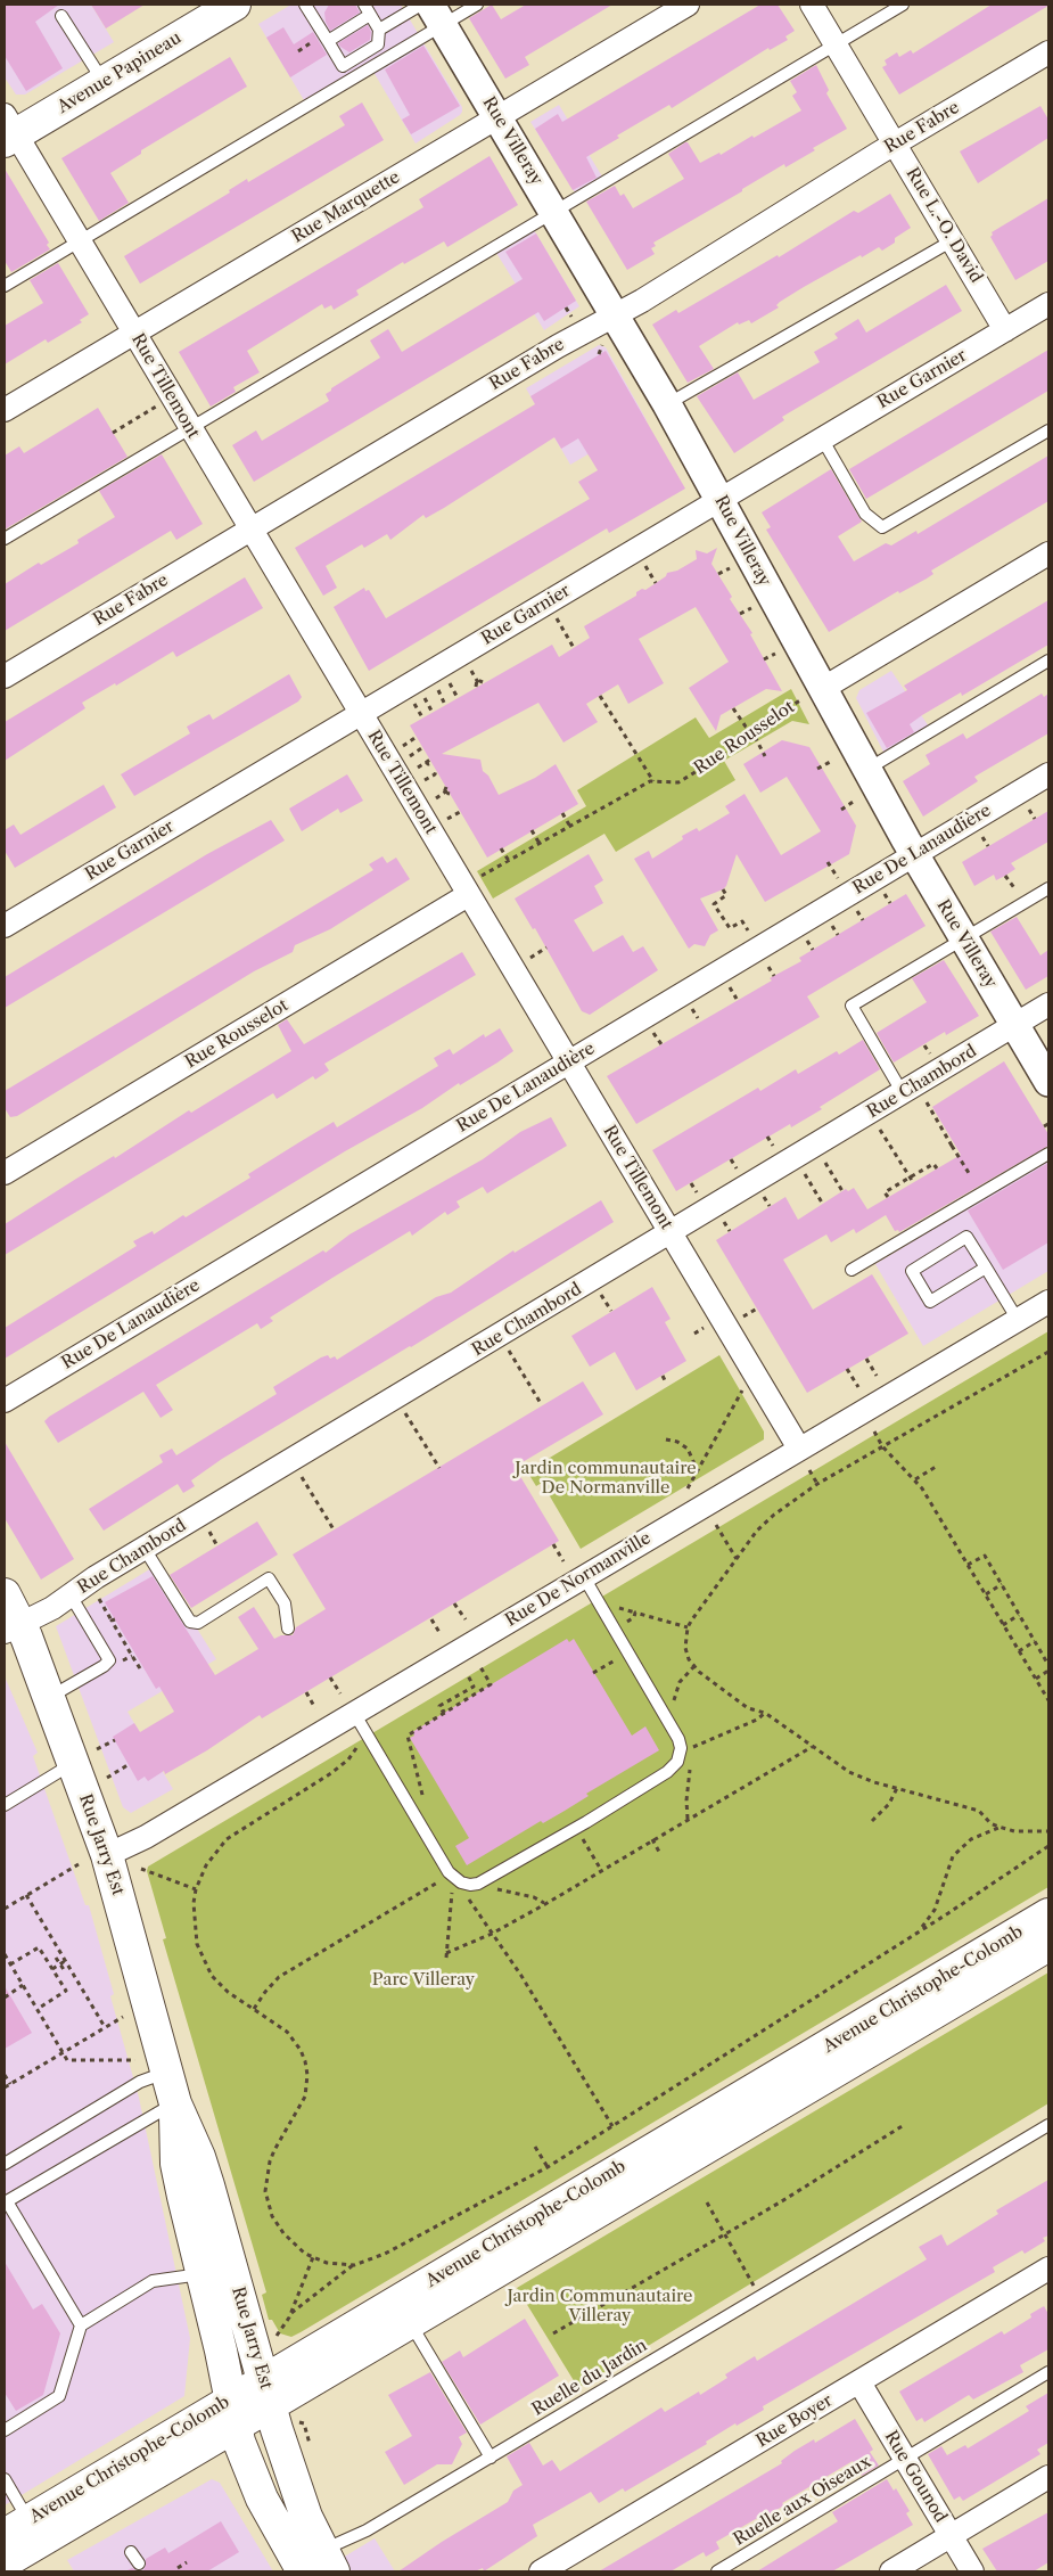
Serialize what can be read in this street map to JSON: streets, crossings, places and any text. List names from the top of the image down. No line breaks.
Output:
{"streets":{"main road":["Avenue Papineau","Rue Jarry Est","Avenue Christophe-Colomb"],"street":["Rue Fabre","Rue Villeray","Rue Marquette","Rue L.-O. David","Rue Garnier","Rue Tillemont","Rue Rousselot","Rue De Lanaudière","Rue Chambord","Rue De Normanville","Rue Boyer","Rue Gounod"],"lane":["Ruelle du Jardin","Ruelle aux Oiseaux"]},"crossings":[["Avenue Papineau","Rue Tillemont"],["Rue Fabre","Rue Villeray"],["Rue Fabre","Rue L.-O. David"],["Rue Fabre","Rue Tillemont"],["Rue Villeray","Rue Marquette"],["Rue Villeray","Rue Garnier"],["Rue Villeray","Rue Rousselot"],["Rue Villeray","Rue De Lanaudière"],["Rue Villeray","Rue Chambord"],["Rue Marquette","Rue Tillemont"],["Rue L.-O. David","Rue Garnier"],["Rue Garnier","Rue Tillemont"],["Rue Tillemont","Rue Rousselot"],["Rue Tillemont","Rue De Lanaudière"],["Rue Tillemont","Rue Chambord"],["Rue Tillemont","Rue De Normanville"],["Rue Chambord","Rue Jarry Est"],["Rue De Normanville","Rue Jarry Est"],["Rue Jarry Est","Avenue Christophe-Colomb"],["Rue Jarry Est","Ruelle du Jardin"],["Rue Boyer","Rue Gounod"],["Rue Gounod","Ruelle aux Oiseaux"]],"parks":["Jardin communautaire De Normanville","Parc Villeray","Jardin Communautaire Villeray"]}
